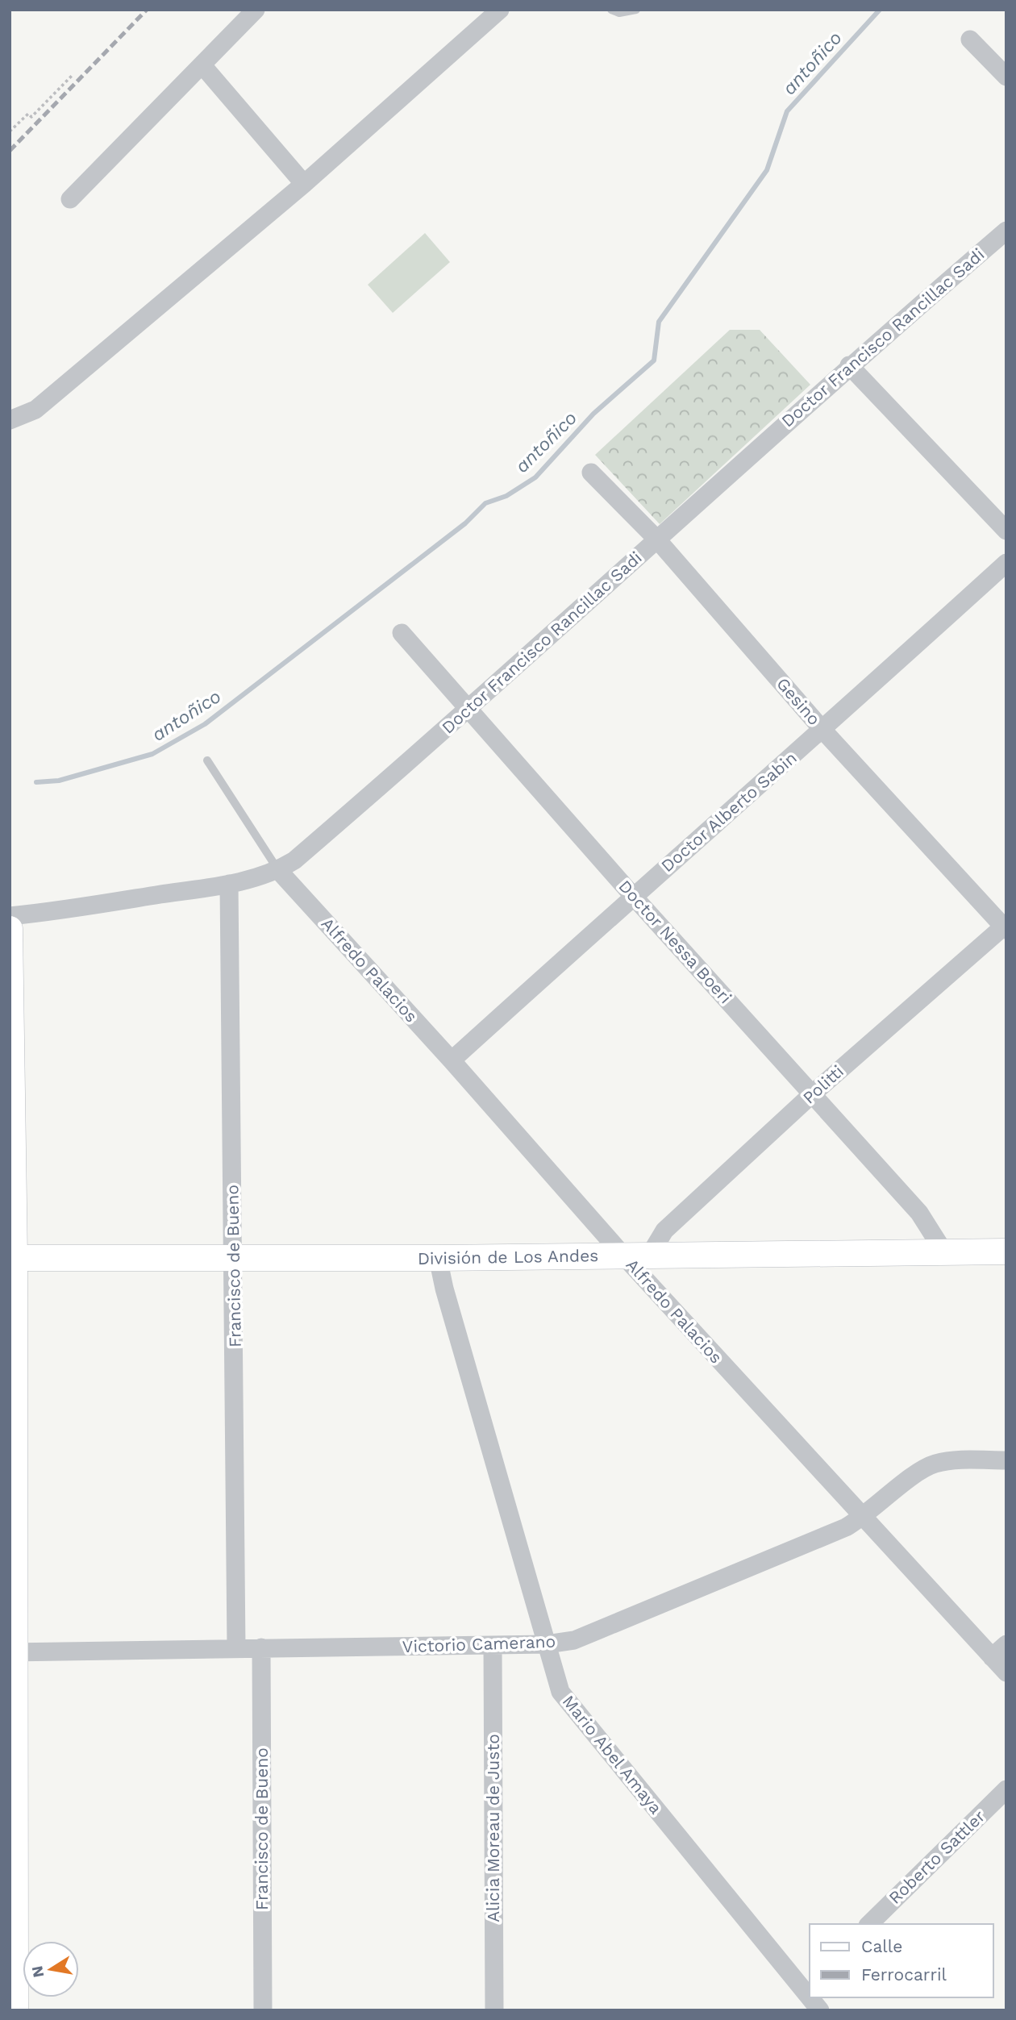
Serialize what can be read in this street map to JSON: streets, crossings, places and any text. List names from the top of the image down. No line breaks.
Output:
{"streets":{"street":["Doctor Francisco Rancillac Sadi","Gesino","Doctor Alberto Sabin","Doctor Nessa Boeri","Alfredo Palacios","Politti","División de Los Andes","Francisco de Bueno","Victorio Camerano","Mario Abel Amaya","Alicia Moreau de Justo","Roberto Sattler"]},"crossings":[["Doctor Francisco Rancillac Sadi","Gesino"],["Doctor Francisco Rancillac Sadi","Doctor Nessa Boeri"],["Doctor Francisco Rancillac Sadi","Alfredo Palacios"],["Doctor Francisco Rancillac Sadi","Francisco de Bueno"],["Gesino","Doctor Alberto Sabin"],["Gesino","Politti"],["Doctor Alberto Sabin","Doctor Nessa Boeri"],["Doctor Alberto Sabin","Alfredo Palacios"],["Doctor Nessa Boeri","Politti"],["Doctor Nessa Boeri","División de Los Andes"],["Alfredo Palacios","División de Los Andes"],["Alfredo Palacios","Victorio Camerano"],["Politti","División de Los Andes"],["División de Los Andes","Francisco de Bueno"],["División de Los Andes","Mario Abel Amaya"],["Francisco de Bueno","Victorio Camerano"],["Victorio Camerano","Mario Abel Amaya"],["Victorio Camerano","Alicia Moreau de Justo"]],"water":["antoñico"],"legend":["Calle","Ferrocarril"],"north":"left"}
